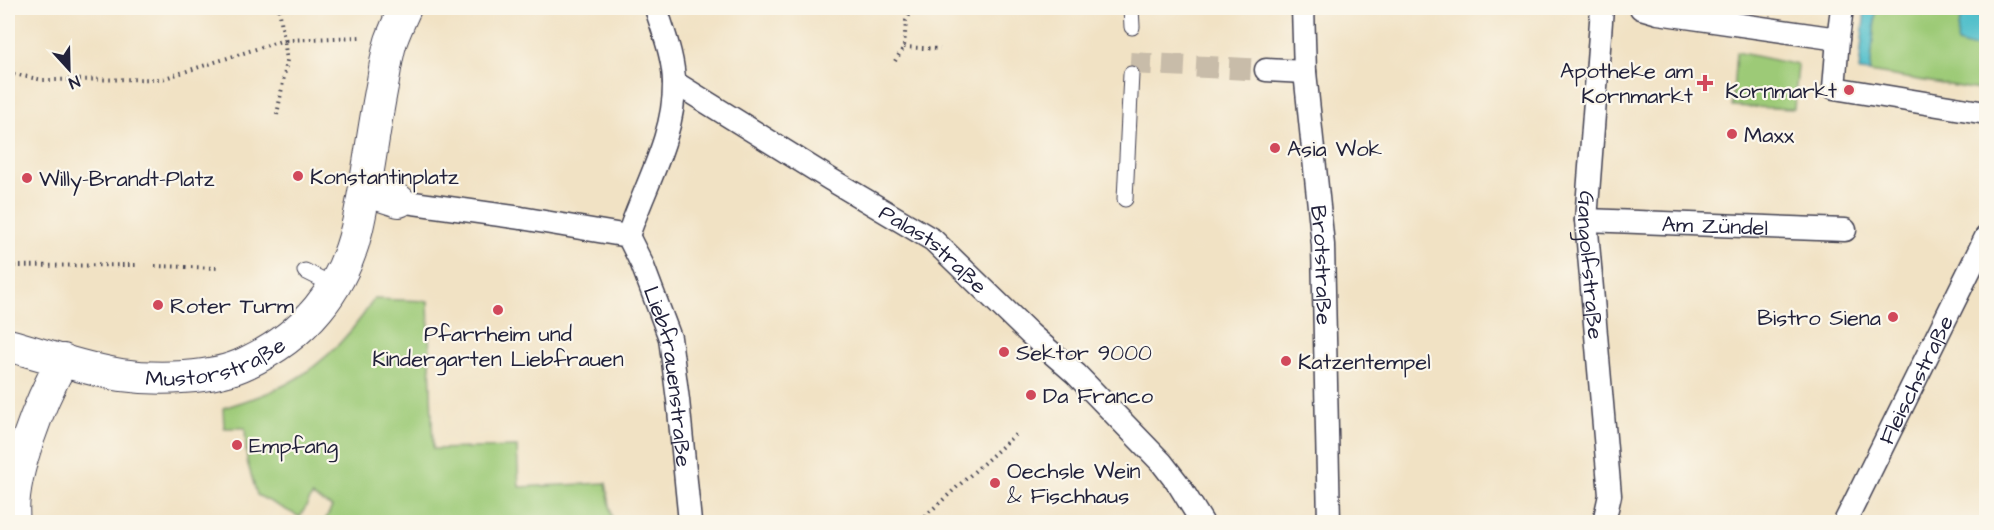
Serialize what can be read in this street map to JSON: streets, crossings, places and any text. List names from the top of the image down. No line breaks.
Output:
{"streets":{"street":["Am Zündel","Palaststraße","Brotstraße","Gangolfstraße","Mustorstraße","Liebfrauenstraße","Fleischstraße"]},"crossings":[["Am Zündel","Gangolfstraße"]],"places":{"health":["Apotheke am Kornmarkt"],"other":["Kornmarkt","Maxx","Asia Wok","Konstantinplatz","Willy-Brandt-Platz","Roter Turm","Pfarrheim und Kindergarten Liebfrauen","Bistro Siena","Sektor 9000","Katzentempel","Da Franco","Empfang","Oechsle Wein & Fischhaus"]},"north":"bottom"}
